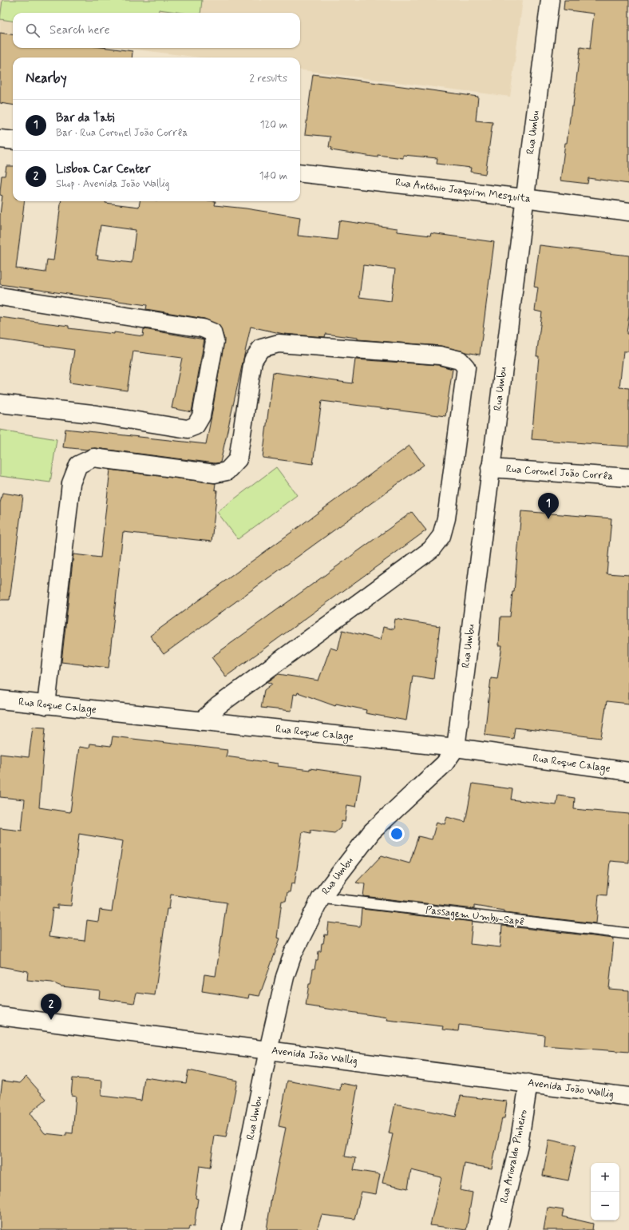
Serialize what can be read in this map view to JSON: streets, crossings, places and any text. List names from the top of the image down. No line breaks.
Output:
{"streets":{"street":["Rua Umbu","Rua Antônio Joaquim Mesquita","Rua Coronel João Corrêa","Rua Roque Calage","Avenida João Wallig","Rua Ariovaldo Pinheiro"],"lane":["Passagem Umbu-Sapê"]},"crossings":[["Rua Umbu","Rua Antônio Joaquim Mesquita"],["Rua Umbu","Rua Coronel João Corrêa"],["Rua Umbu","Rua Roque Calage"],["Rua Umbu","Passagem Umbu-Sapê"],["Rua Umbu","Avenida João Wallig"],["Avenida João Wallig","Rua Ariovaldo Pinheiro"]],"page":{"search":"Search here","heading":["Nearby","2 results"],"list":[{"mark":"1","name":"Bar da Tati","note":"Bar · Rua Coronel João Corrêa","value":"120 m"},{"mark":"2","name":"Lisboa Car Center","note":"Shop · Avenida João Wallig","value":"140 m"}],"pins":["1","2"],"map_buttons":["+","−"]}}
